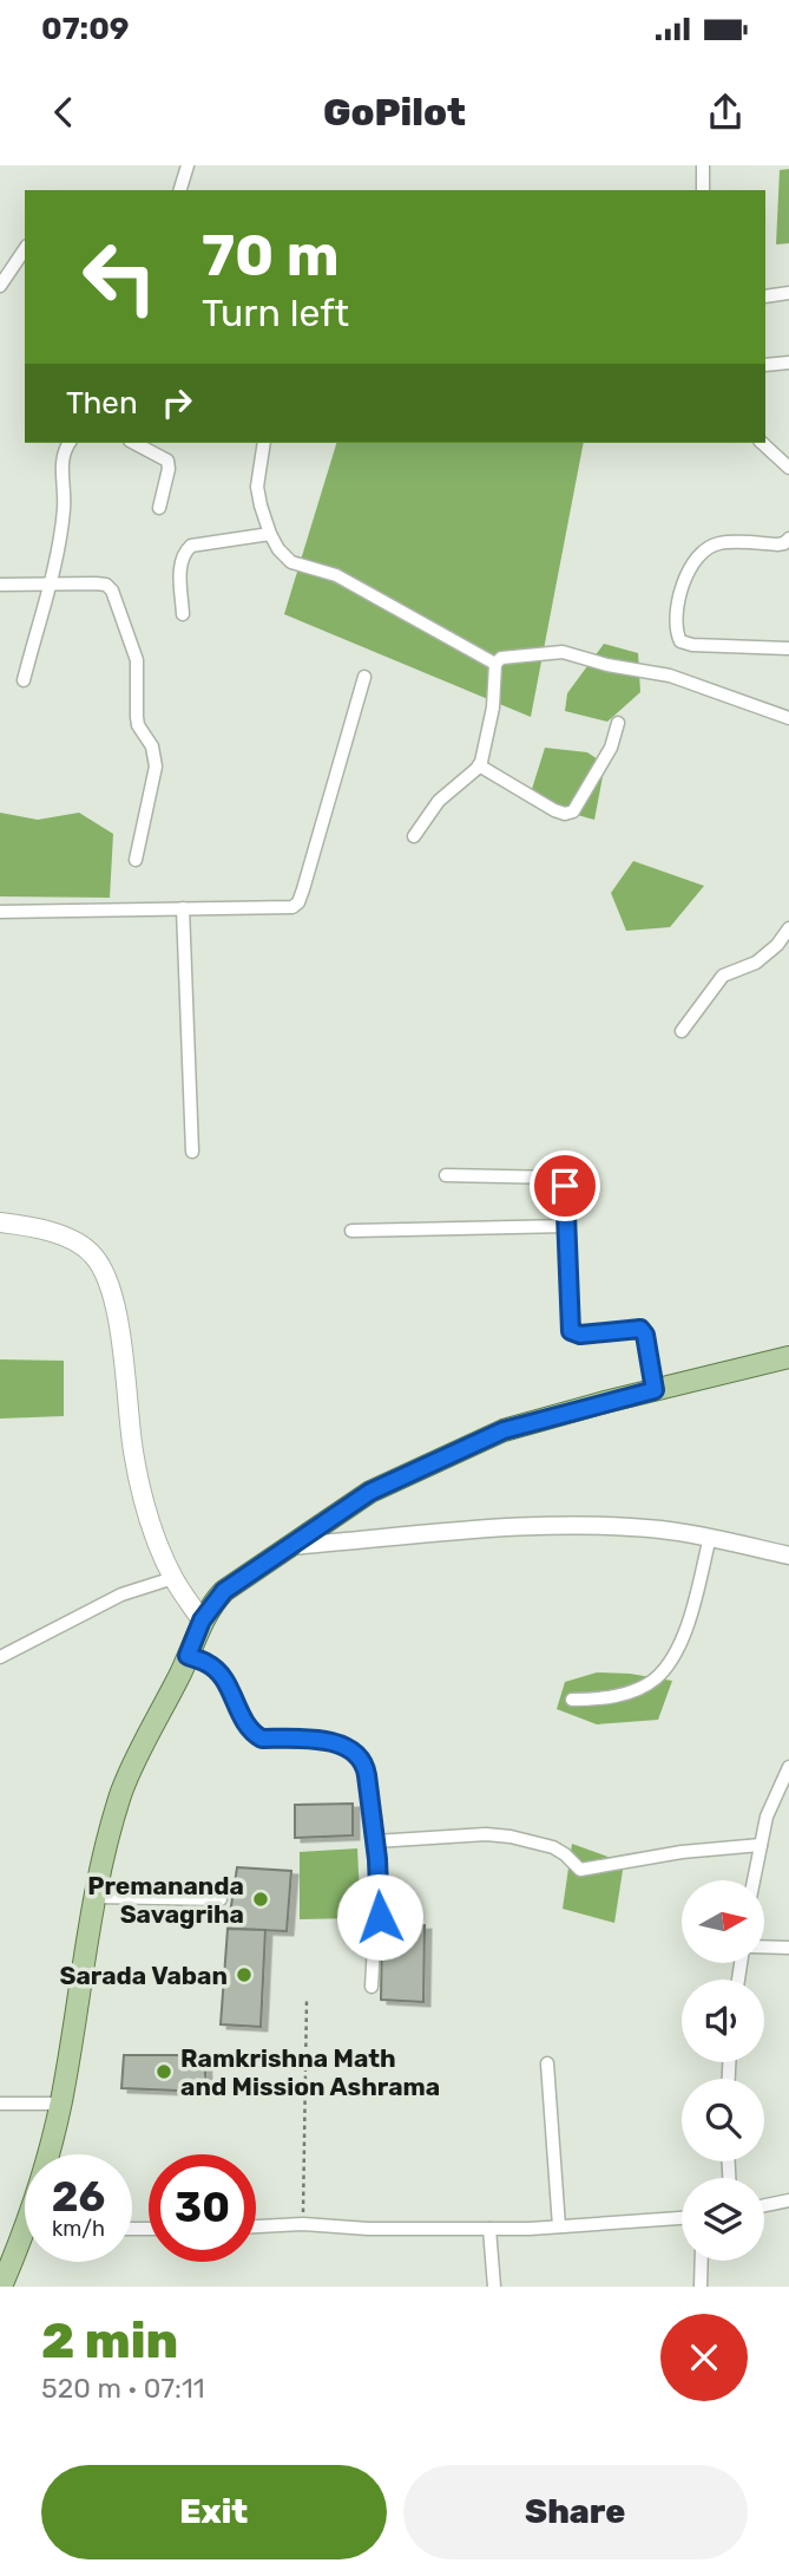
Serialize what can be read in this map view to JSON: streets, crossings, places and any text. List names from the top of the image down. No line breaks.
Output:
{"places":["Premananda Savagriha","Sarada Vaban","Ramkrishna Math and Mission Ashrama"],"north":"right","page":{"status":"07:09","header":"GoPilot","turn":["70 m","Turn left"],"then":"Then","speed":"26 km/h","limit":"30","heading":["2 min","520 m · 07:11"],"buttons":["Exit","Share"]}}
